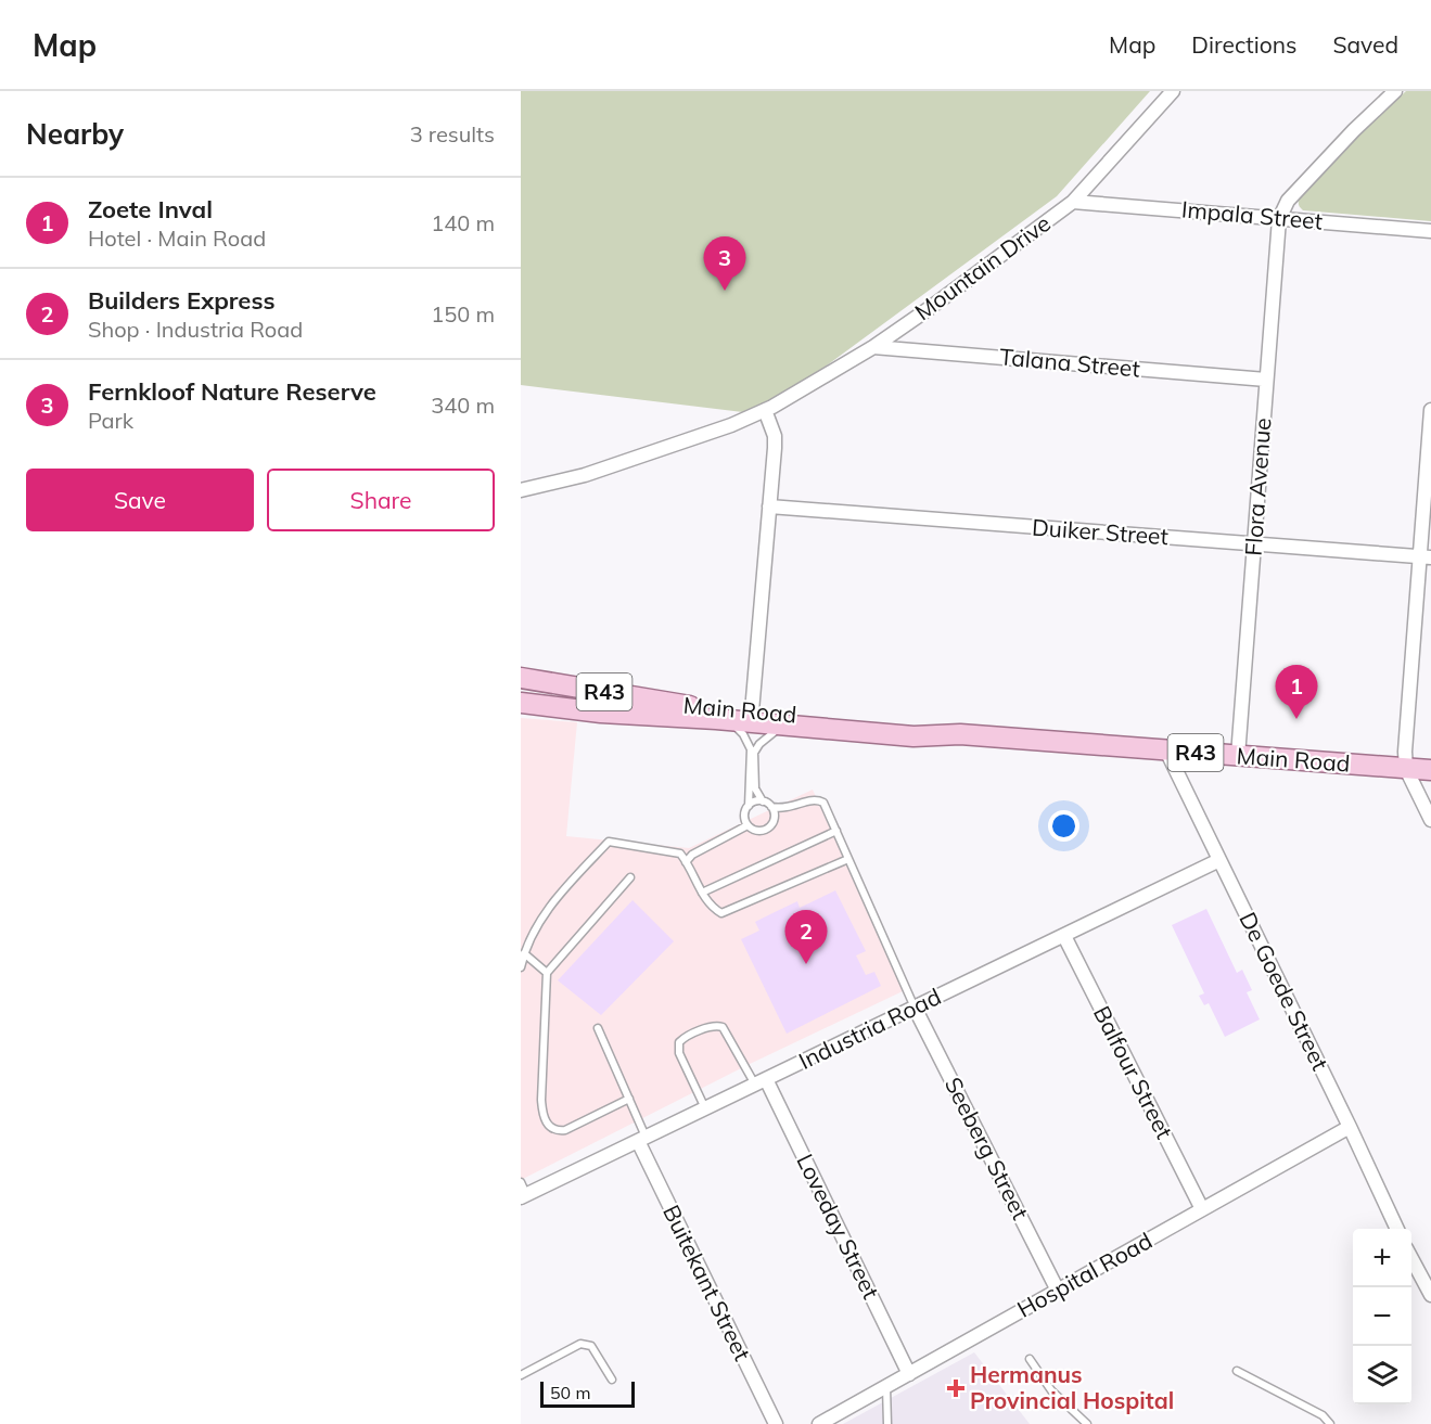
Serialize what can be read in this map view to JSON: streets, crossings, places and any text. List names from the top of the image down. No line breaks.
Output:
{"streets":{"main road":["R43","Main Road"],"street":["Impala Street","Mountain Drive","Talana Street","Flora Avenue","Duiker Street","De Goede Street","Industria Road","Balfour Street","Seeberg Street","Loveday Street","Hospital Road","Buitekant Street"]},"crossings":[["Impala Street","Mountain Drive"],["Impala Street","Flora Avenue"],["Mountain Drive","Talana Street"],["Talana Street","Flora Avenue"],["Flora Avenue","Duiker Street"],["Flora Avenue","Main Road"],["Main Road","De Goede Street"],["De Goede Street","Industria Road"],["De Goede Street","Hospital Road"],["Industria Road","Balfour Street"],["Industria Road","Seeberg Street"],["Industria Road","Loveday Street"],["Industria Road","Buitekant Street"],["Balfour Street","Hospital Road"],["Seeberg Street","Hospital Road"],["Loveday Street","Hospital Road"]],"places":{"health":["Hermanus Provincial Hospital"]},"scale_bar":"50 m","page":{"header":"Map","nav":["Map","Directions","Saved"],"heading":["Nearby","3 results"],"list":[{"mark":"1","name":"Zoete Inval","note":"Hotel · Main Road","value":"140 m"},{"mark":"2","name":"Builders Express","note":"Shop · Industria Road","value":"150 m"},{"mark":"3","name":"Fernkloof Nature Reserve","note":"Park","value":"340 m"}],"pins":["3","1","2"],"buttons":["Save","Share"],"map_buttons":["+","−"],"scale":"50 m"}}
